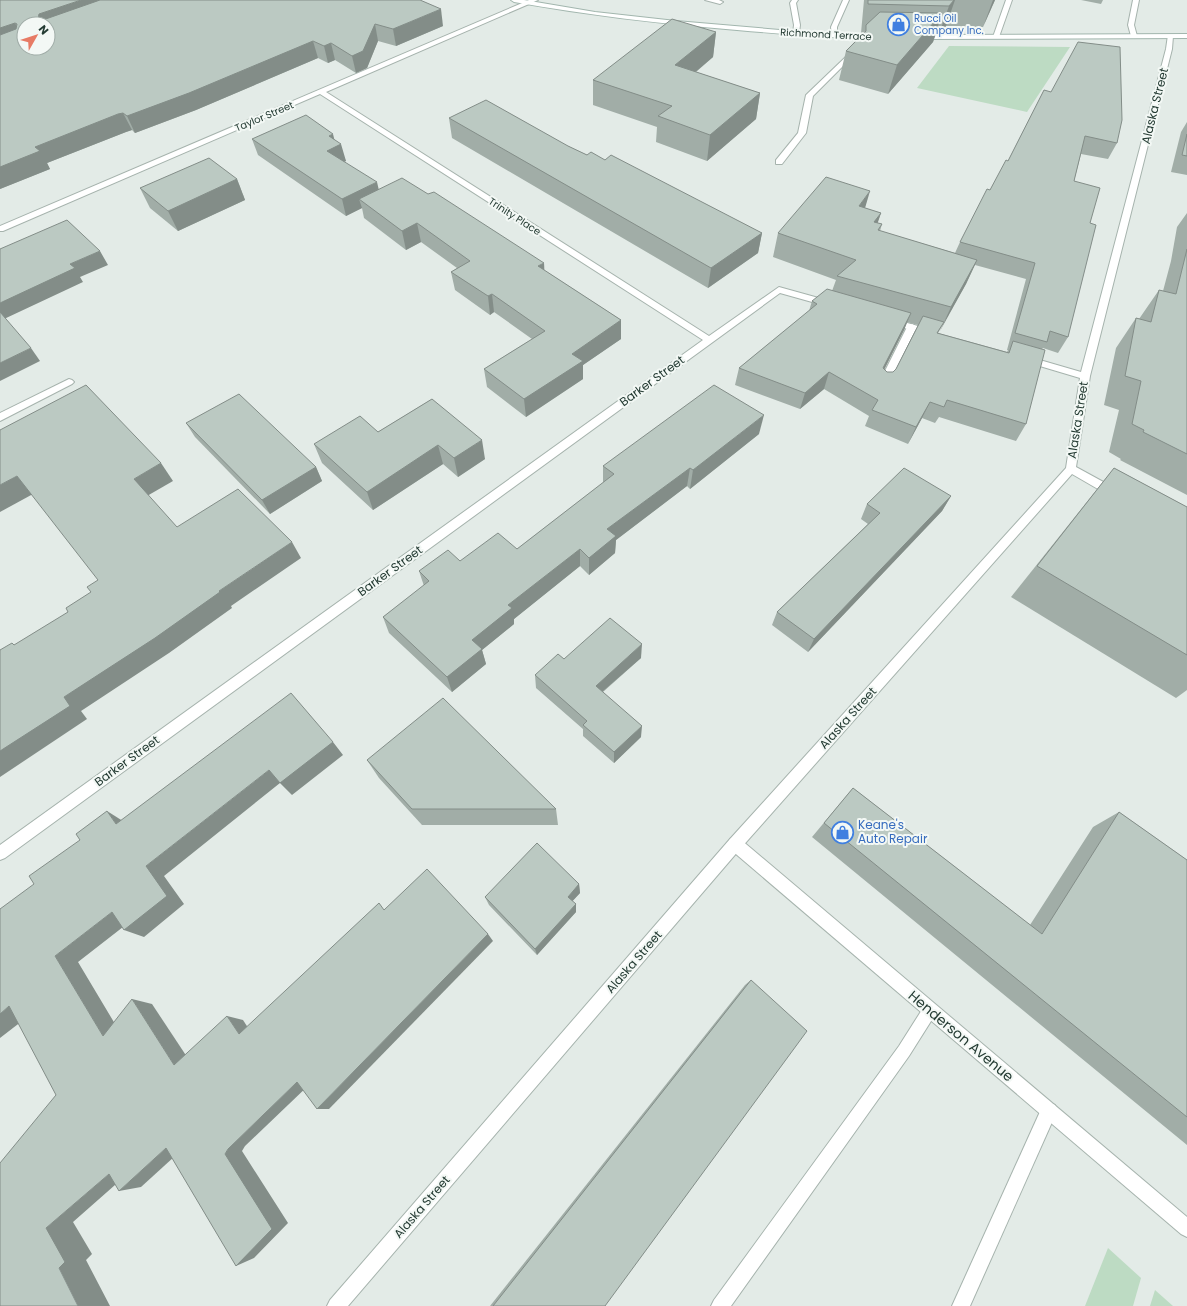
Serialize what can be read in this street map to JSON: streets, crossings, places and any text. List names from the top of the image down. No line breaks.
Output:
{"streets":{"street":["Richmond Terrace","Alaska Street","Taylor Street","Trinity Place","Barker Street","Henderson Avenue"]},"crossings":[["Richmond Terrace","Taylor Street"],["Alaska Street","Henderson Avenue"],["Taylor Street","Trinity Place"],["Trinity Place","Barker Street"]],"places":{"shop":["Rucci Oil Company Inc.","Keane's Auto Repair"]},"north":"top right"}
